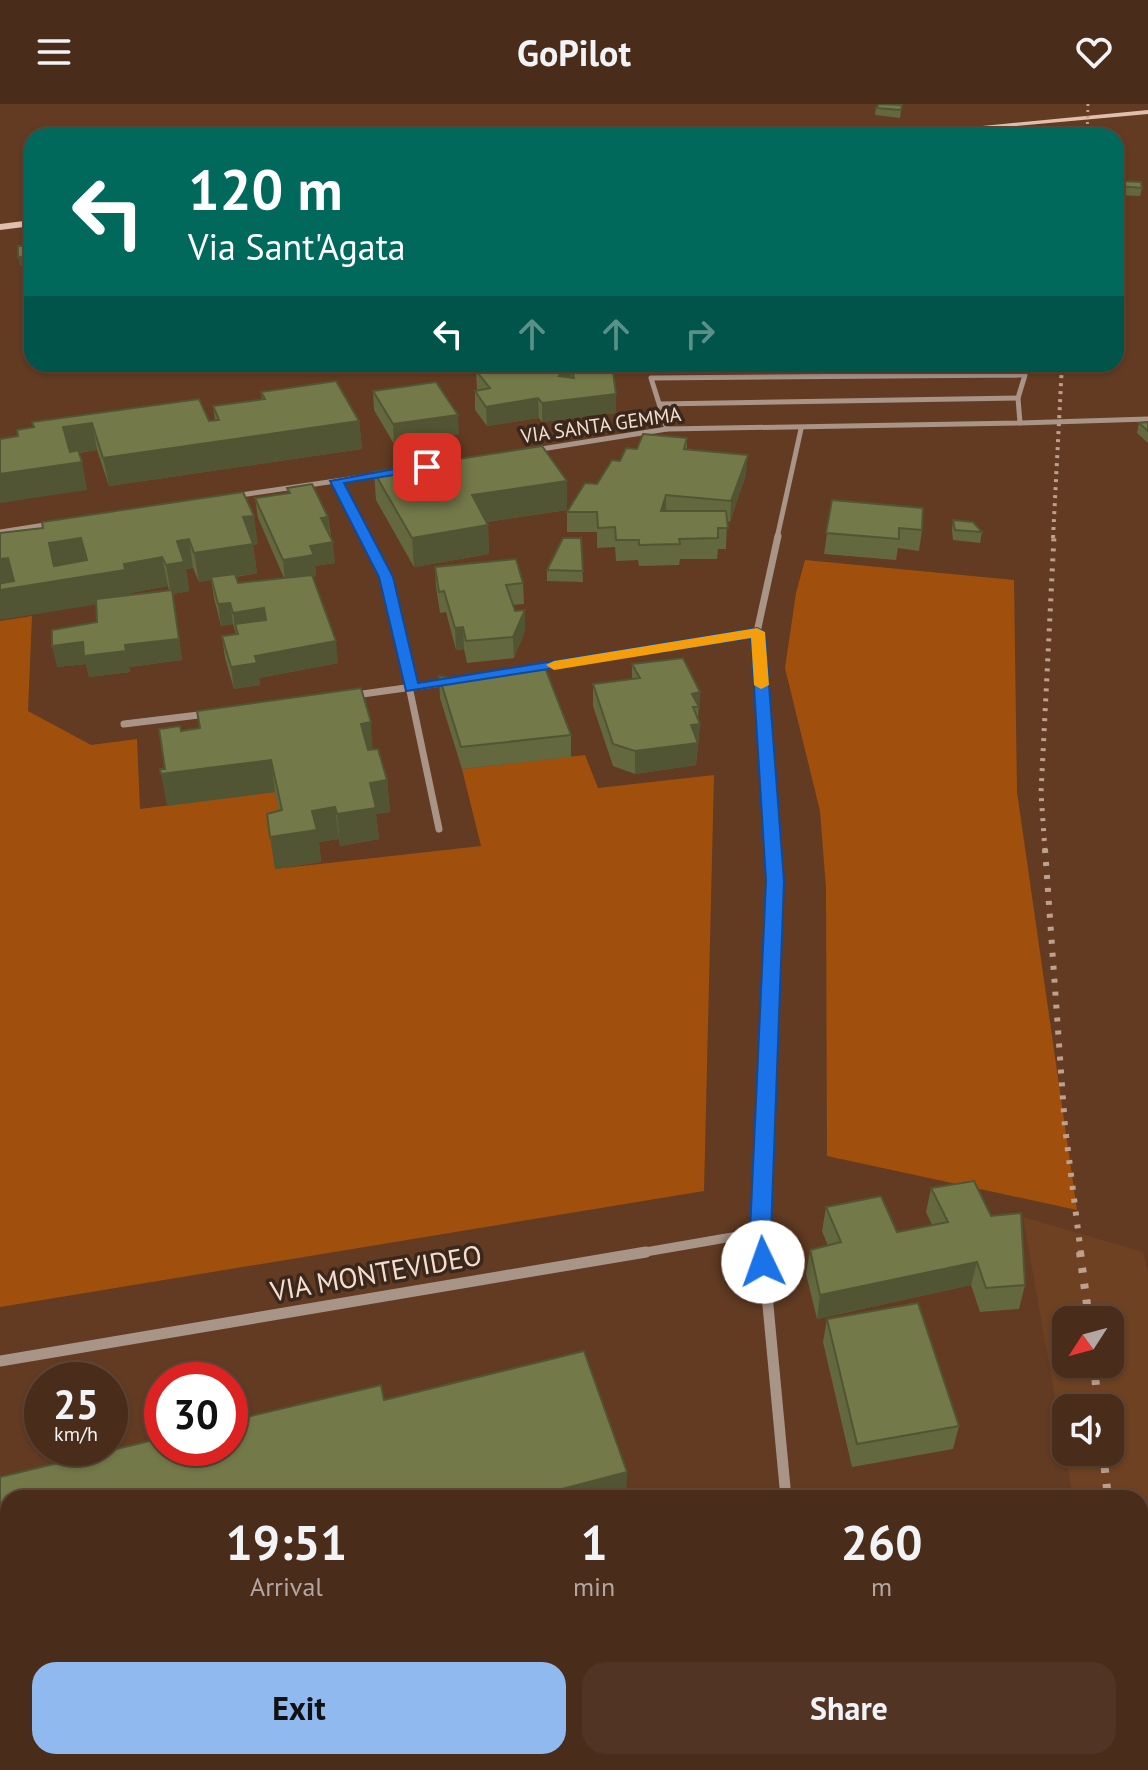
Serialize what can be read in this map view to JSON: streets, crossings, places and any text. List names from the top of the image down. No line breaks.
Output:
{"streets":{"street":["VIA SANTA GEMMA","VIA MONTEVIDEO"]},"north":"bottom left","page":{"header":"GoPilot","turn":["120 m","Via Sant'Agata"],"speed":"25 km/h","limit":"30","eta":["19:51","Arrival","1","min","260","m"],"buttons":["Exit","Share"]}}
